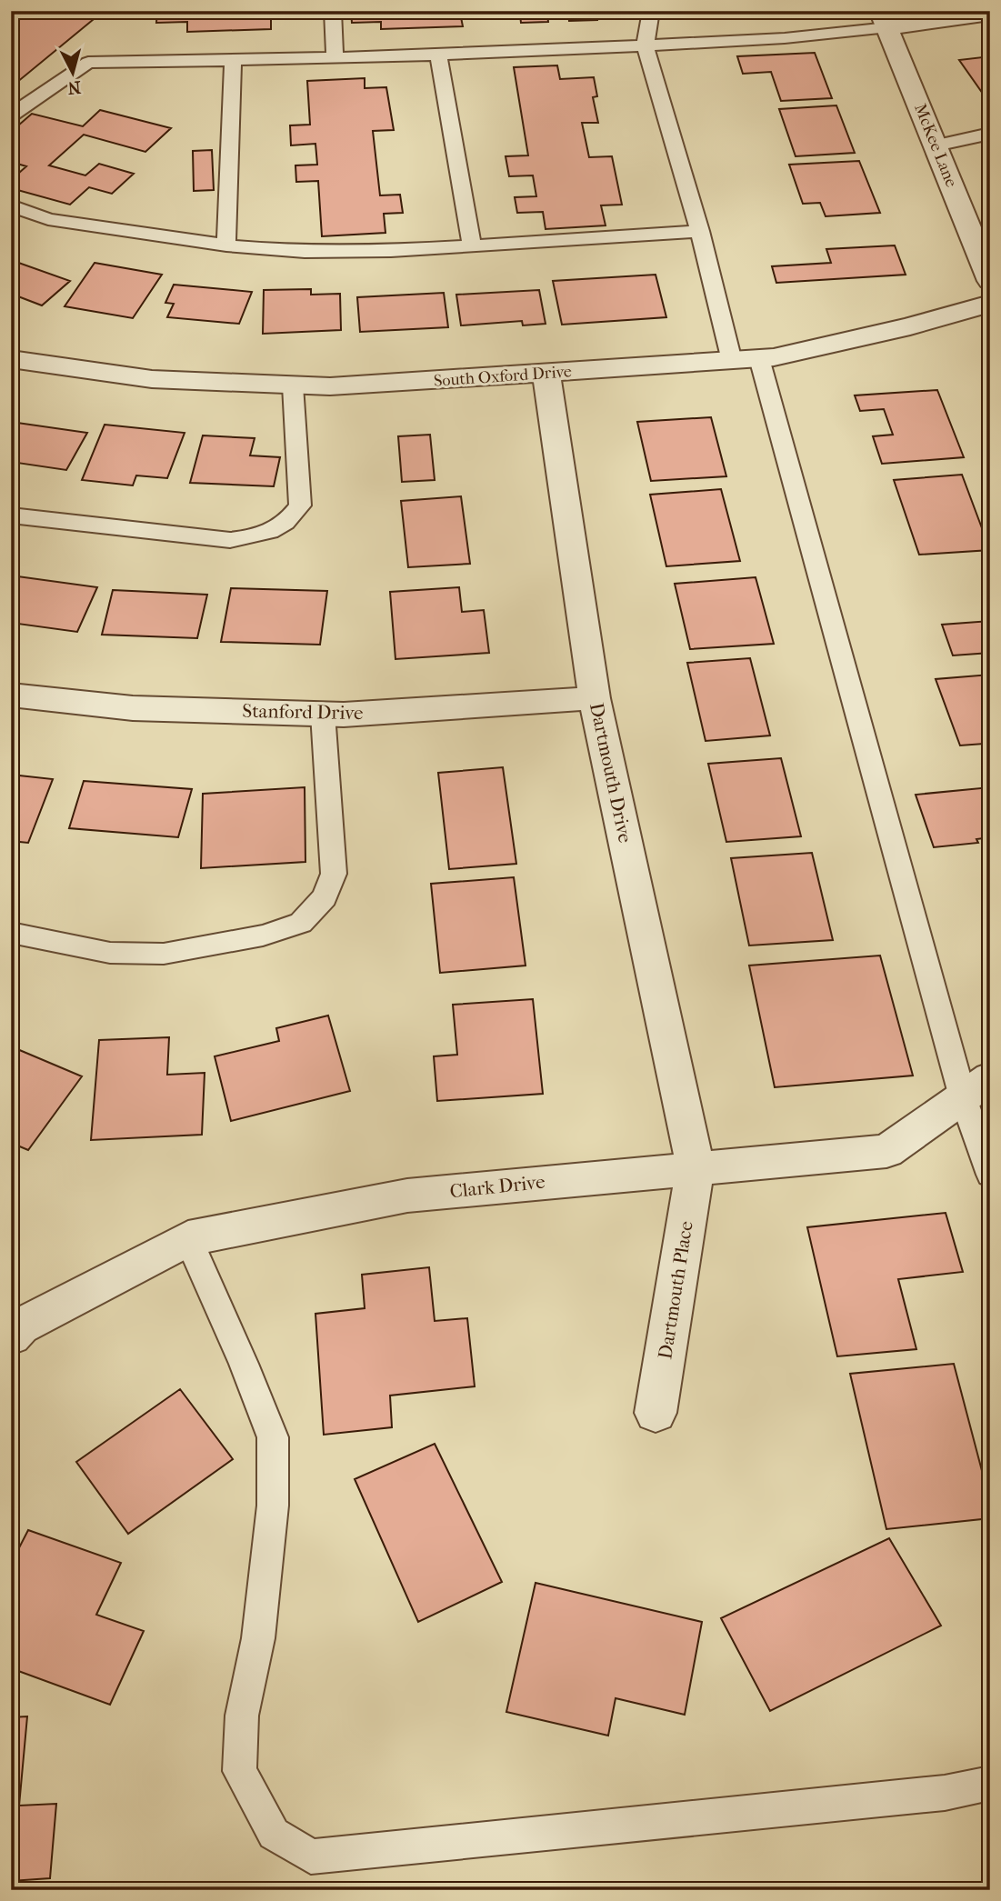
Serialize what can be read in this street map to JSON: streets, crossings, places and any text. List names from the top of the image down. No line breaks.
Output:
{"streets":{"street":["McKee Lane","South Oxford Drive","Stanford Drive","Dartmouth Drive","Clark Drive","Dartmouth Place"]},"crossings":[["South Oxford Drive","Dartmouth Drive"],["Stanford Drive","Dartmouth Drive"],["Dartmouth Drive","Clark Drive"],["Dartmouth Drive","Dartmouth Place"],["Clark Drive","Dartmouth Place"]],"north":"bottom"}
